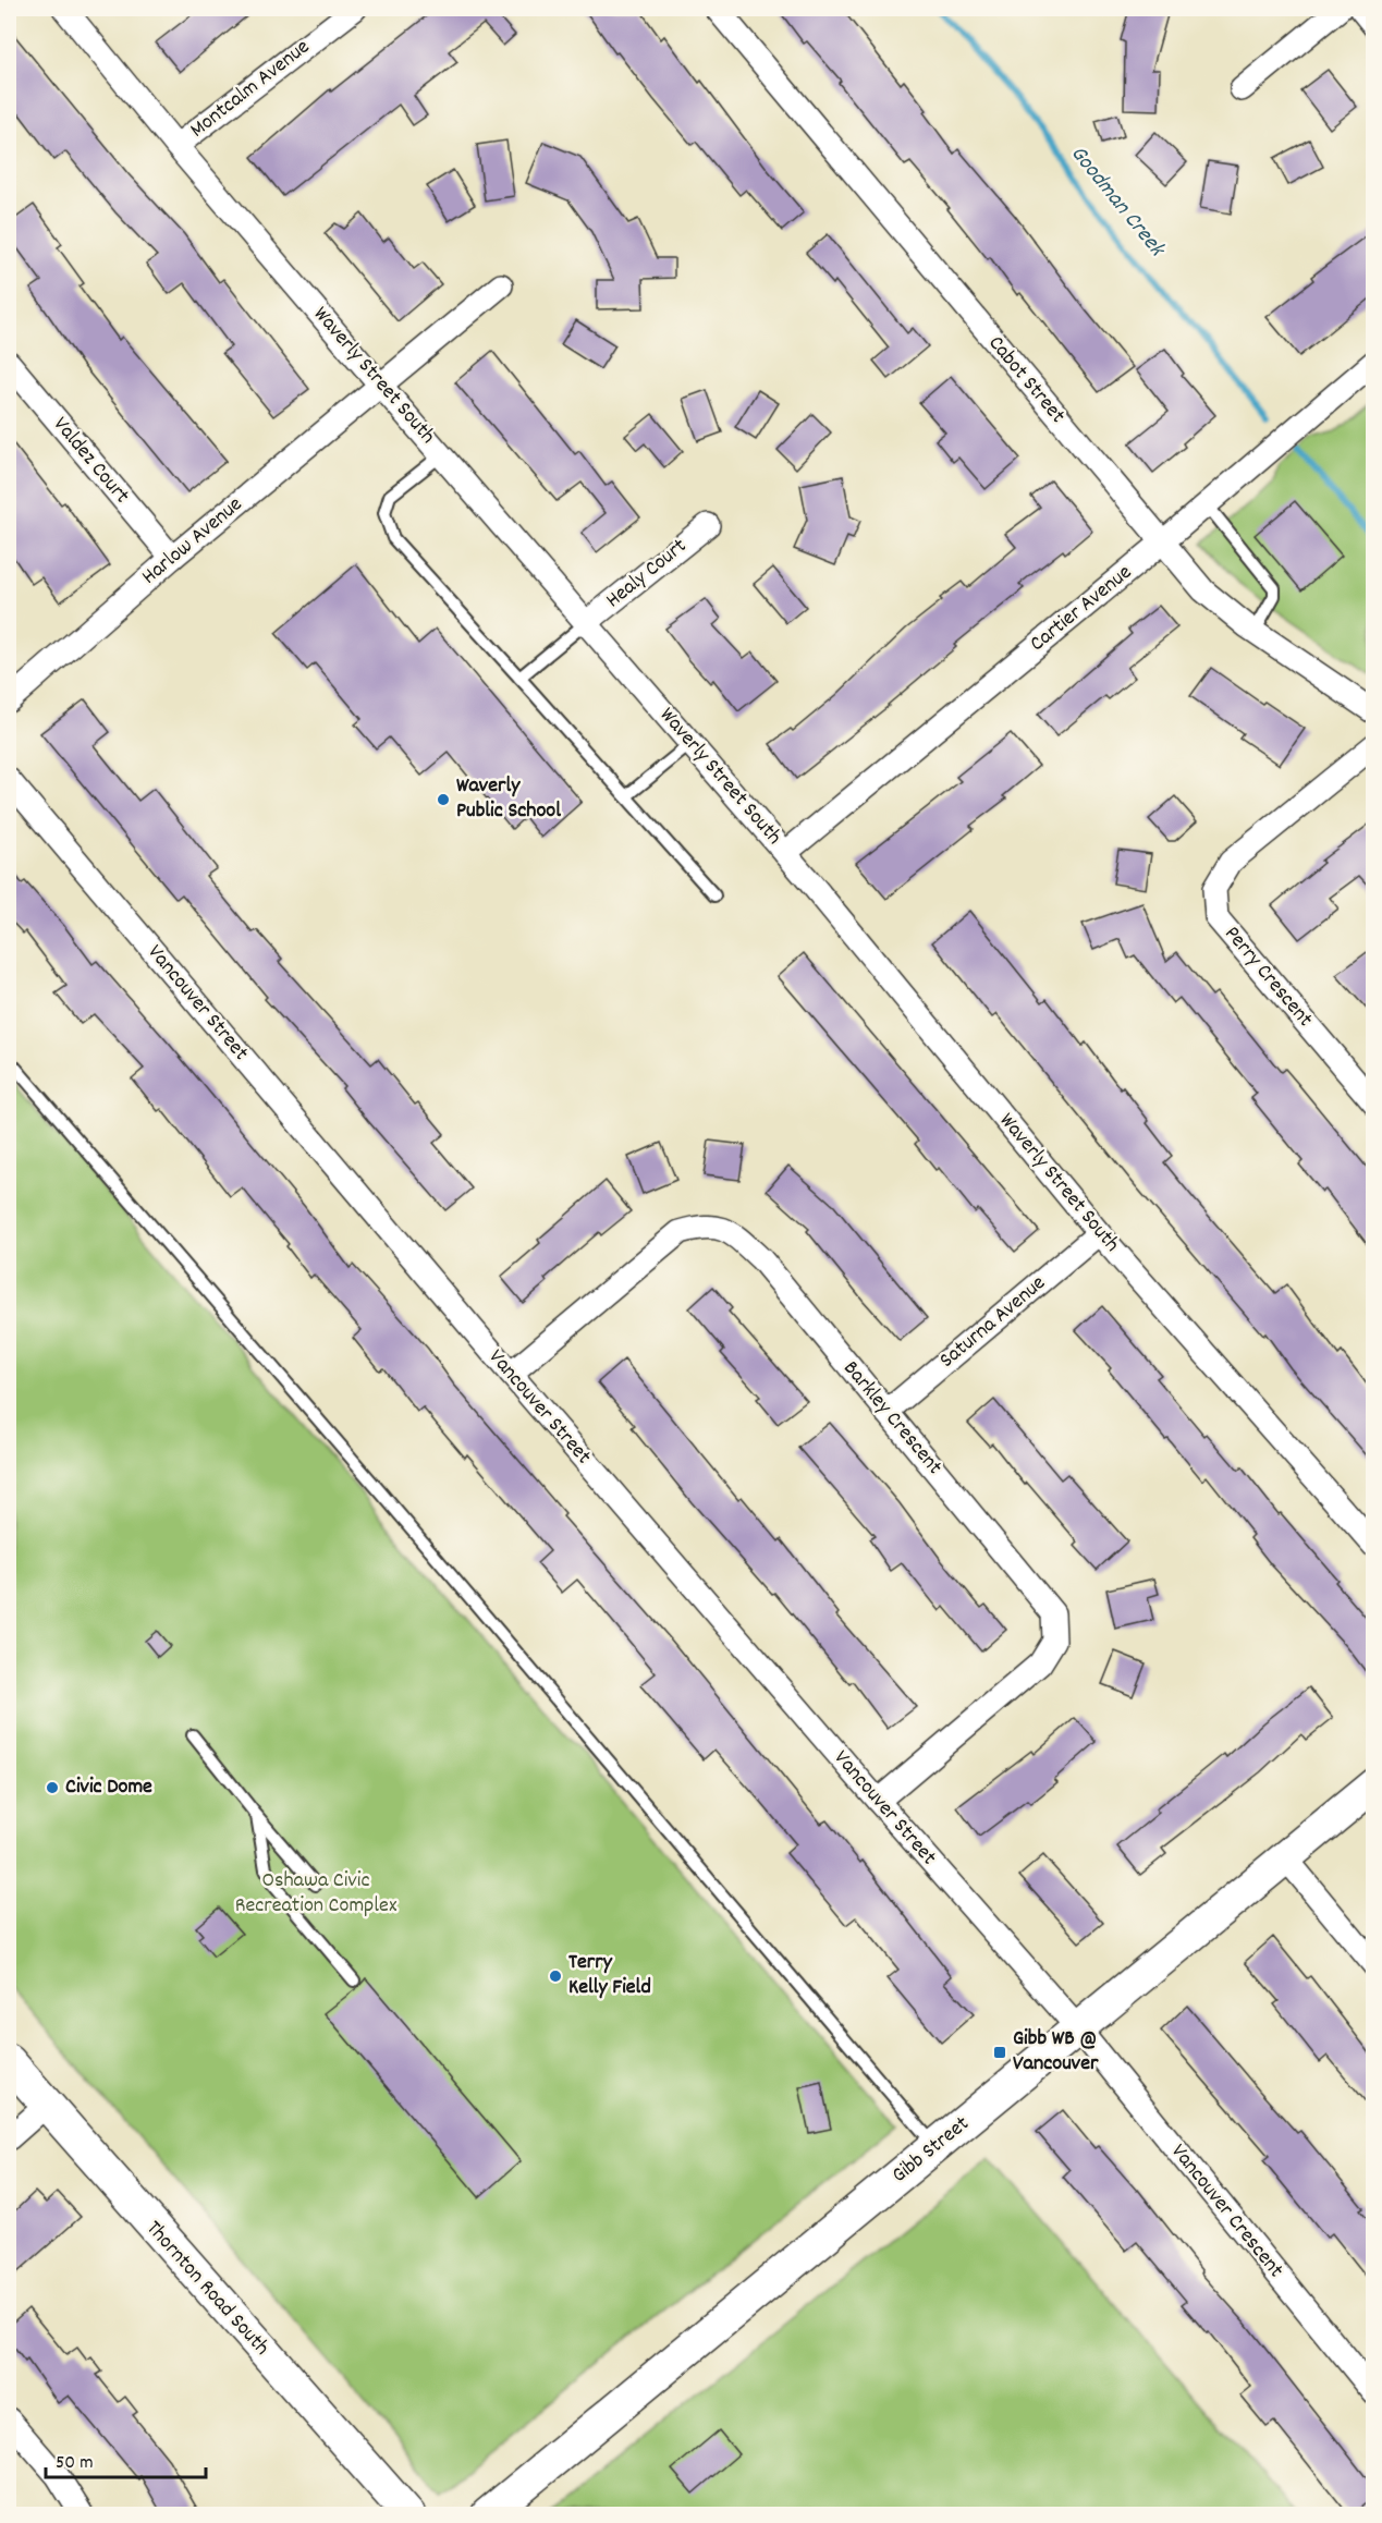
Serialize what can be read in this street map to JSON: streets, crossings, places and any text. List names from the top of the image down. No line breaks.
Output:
{"streets":{"main road":["Gibb Street","Thornton Road South"],"street":["Montcalm Avenue","Waverly Street South","Cabot Street","Valdez Court","Harlow Avenue","Healy Court","Cartier Avenue","Perry Crescent","Vancouver Street","Saturna Avenue","Barkley Crescent","Vancouver Crescent"]},"crossings":[["Montcalm Avenue","Waverly Street South"],["Waverly Street South","Harlow Avenue"],["Waverly Street South","Healy Court"],["Waverly Street South","Cartier Avenue"],["Waverly Street South","Saturna Avenue"],["Cabot Street","Cartier Avenue"],["Valdez Court","Harlow Avenue"],["Vancouver Street","Barkley Crescent"],["Vancouver Street","Gibb Street"],["Vancouver Street","Vancouver Crescent"],["Saturna Avenue","Barkley Crescent"],["Gibb Street","Vancouver Crescent"]],"water":["Goodman Creek"],"parks":["Oshawa Civic Recreation Complex"],"places":{"other":["Waverly Public School","Civic Dome","Terry Kelly Field"],"transit":["Gibb WB @ Vancouver"]},"scale_bar":"50 m"}
